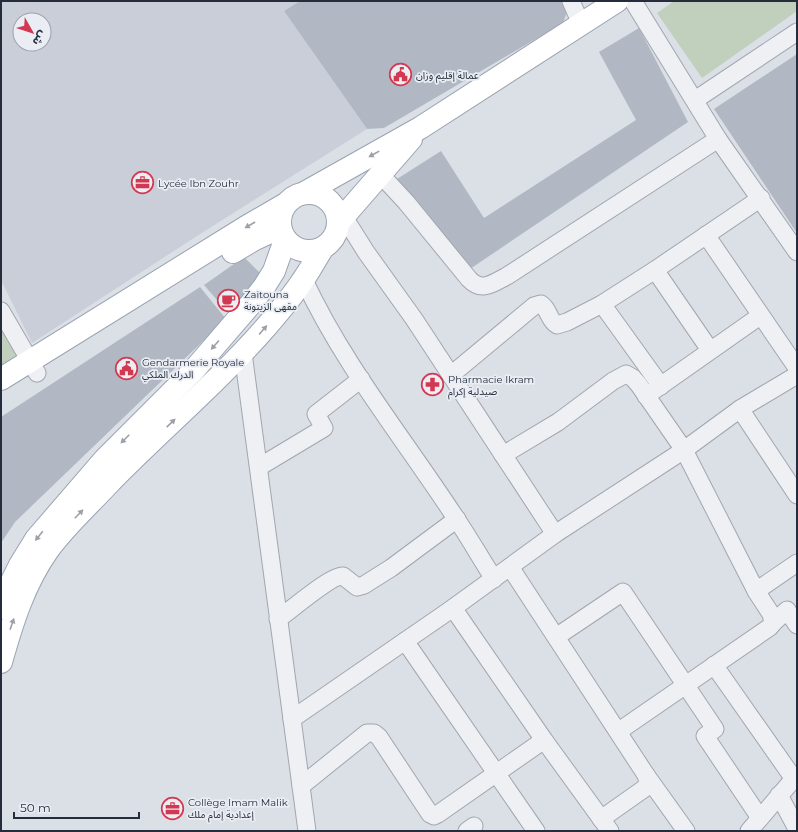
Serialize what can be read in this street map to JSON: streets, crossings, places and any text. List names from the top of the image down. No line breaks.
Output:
{"places":{"public building":["عمالة إقليم وزان","Gendarmerie Royale الدرك الملكي"],"office":["Lycée Ibn Zouhr","Collège Imam Malik إعدادية إمام ملك"],"cafe":["Zaitouna مقهى الزيتونة"],"pharmacy":["Pharmacie Ikram صيدلية إكرام"]},"scale_bar":"50 m","north":"bottom right"}
